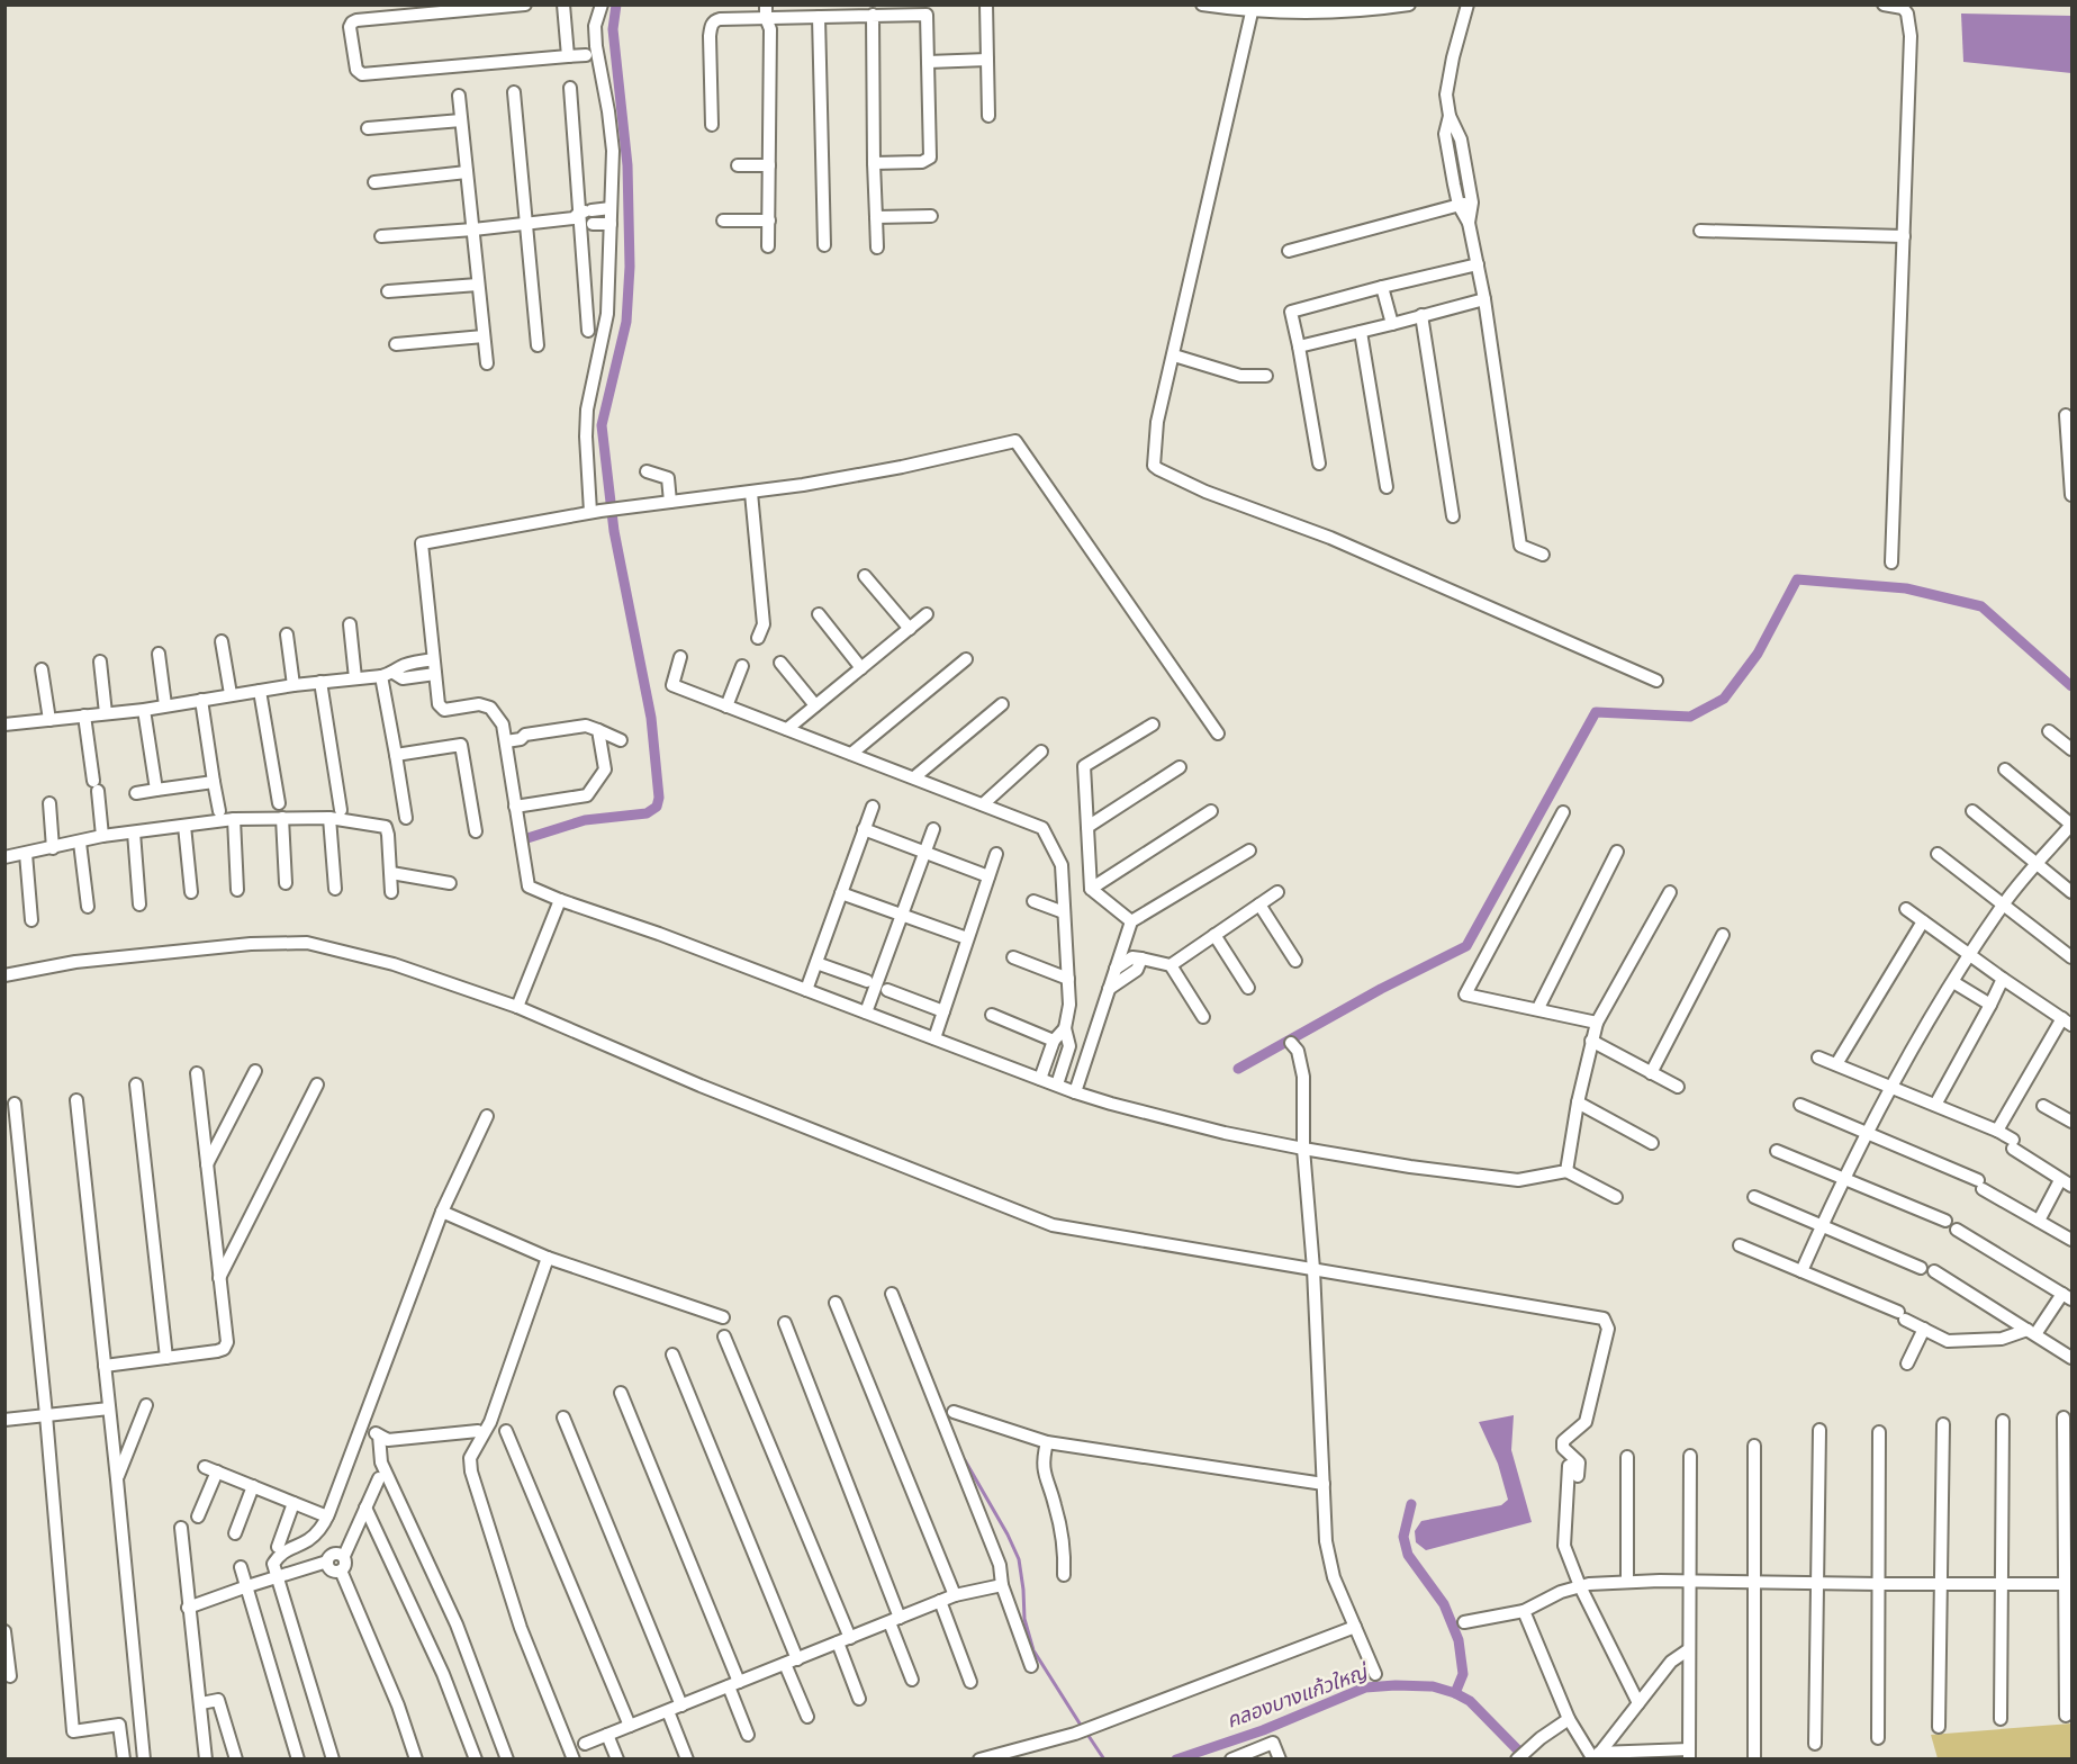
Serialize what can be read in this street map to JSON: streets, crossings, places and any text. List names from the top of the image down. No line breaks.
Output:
{"water":["คลองบางแก้วใหญ่"]}
